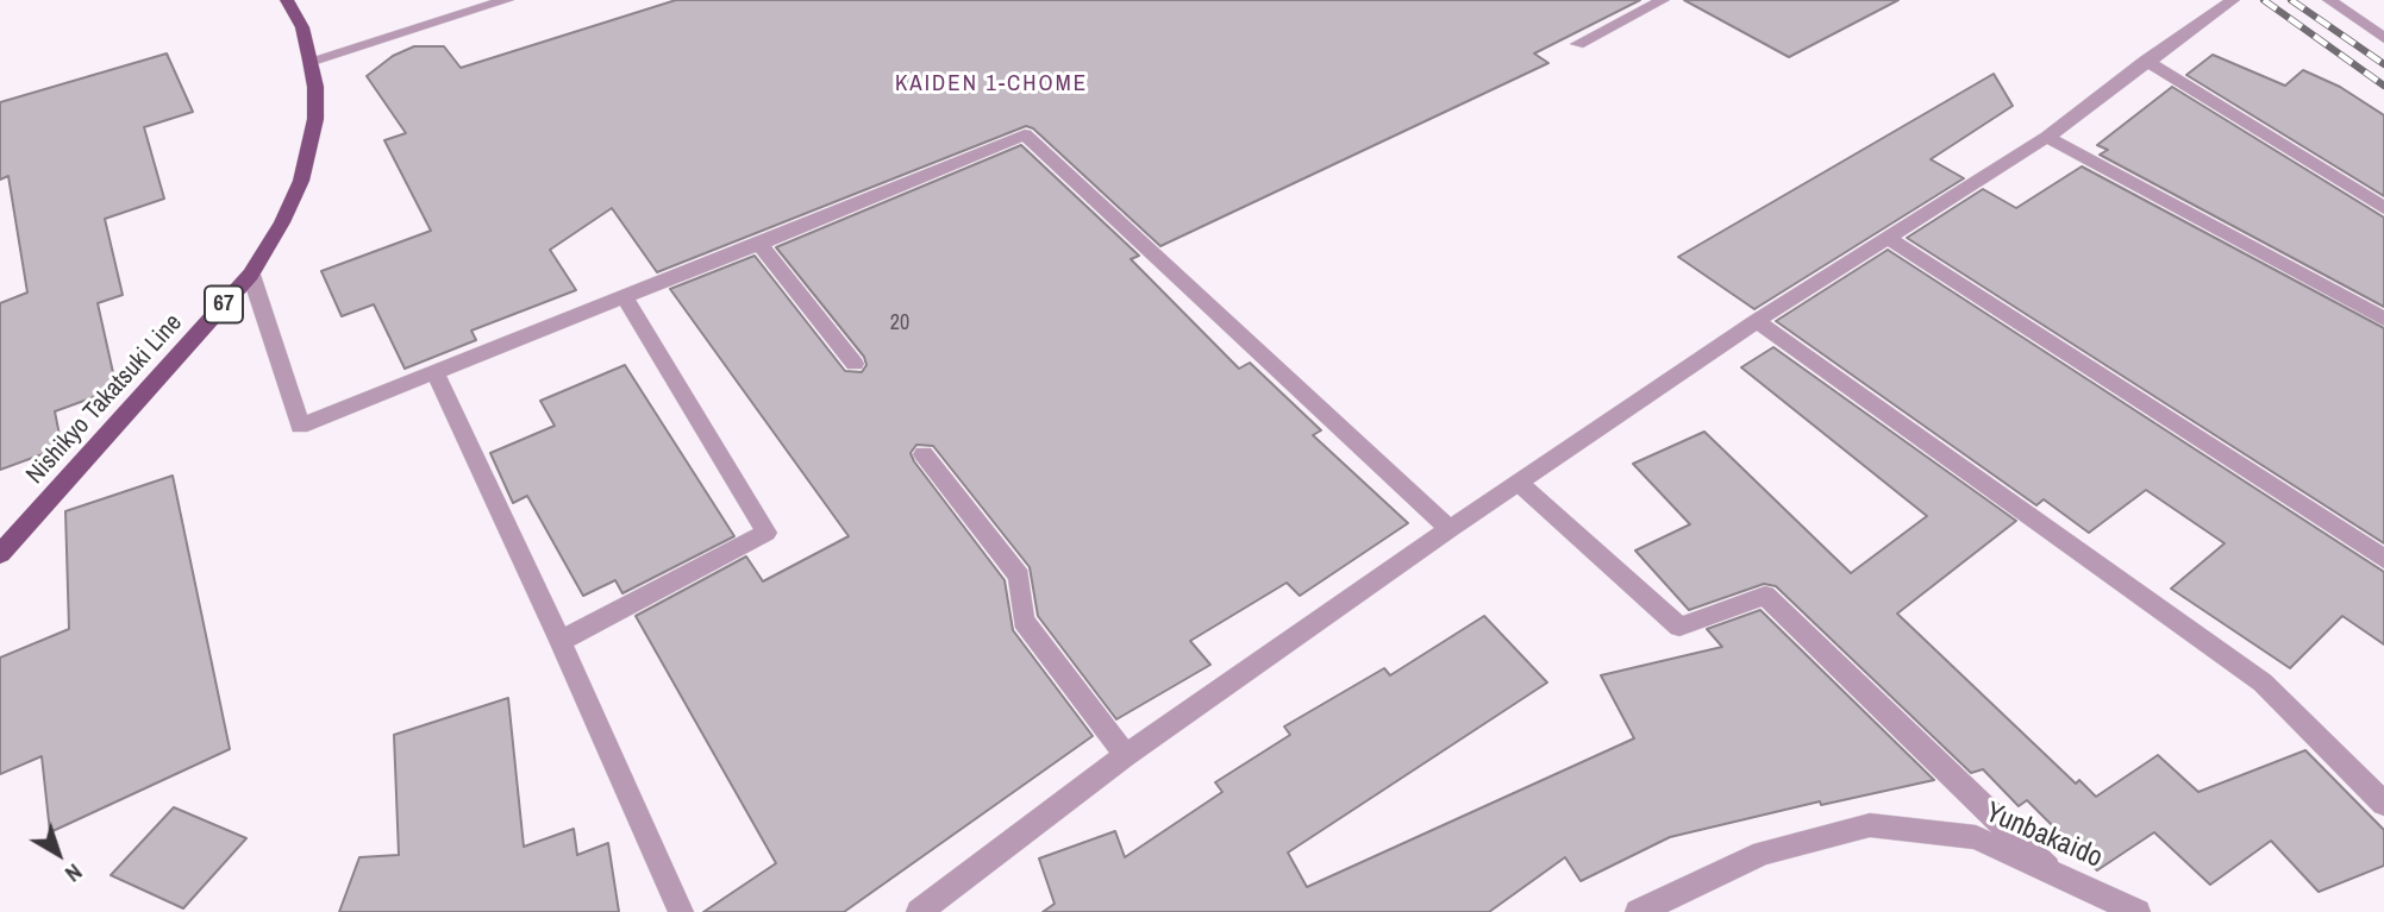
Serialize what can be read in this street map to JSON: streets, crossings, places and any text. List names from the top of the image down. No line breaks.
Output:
{"streets":{"main road":["67","Nishikyo Takatsuki Line"],"street":["Yunbakaido"]},"districts":["KAIDEN 1-CHOME"],"house_numbers":["20"],"north":"bottom right"}
